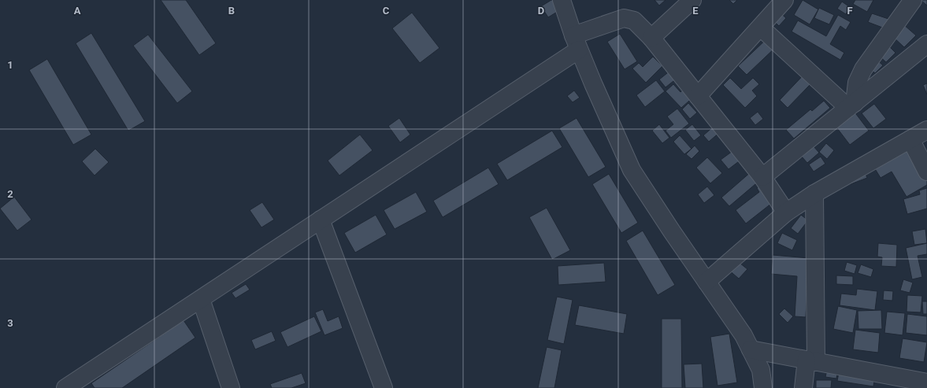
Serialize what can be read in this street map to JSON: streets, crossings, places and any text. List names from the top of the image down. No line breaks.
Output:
{"grid":{"columns":["A","B","C","D","E","F"],"rows":["1","2","3"]}}
